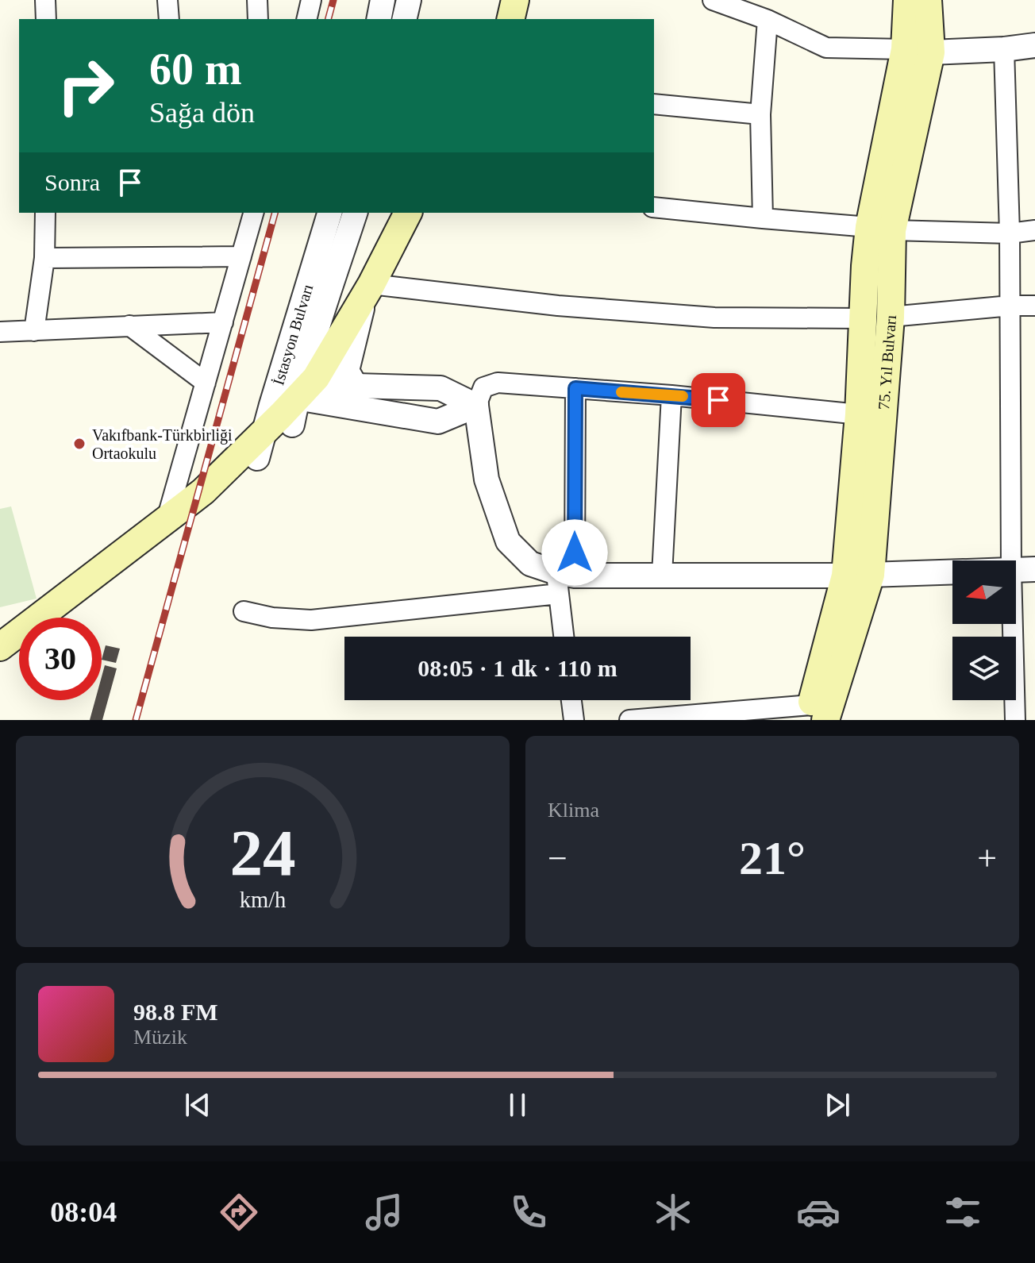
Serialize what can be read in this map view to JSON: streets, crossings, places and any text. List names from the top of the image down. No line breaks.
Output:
{"streets":{"main road":["75. Yıl Bulvarı"],"street":["İstasyon Bulvarı"]},"places":["Vakıfbank-Türkbirliği Ortaokulu"],"north":"left","page":{"turn":["60 m","Sağa dön"],"then":"Sonra","limit":"30","trip":"08:05 · 1 dk · 110 m","tile":"Klima","heat":["−","21°","+"],"song":["98.8 FM","Müzik"],"tabs":"08:04","gauge":["24","km/h"]}}
